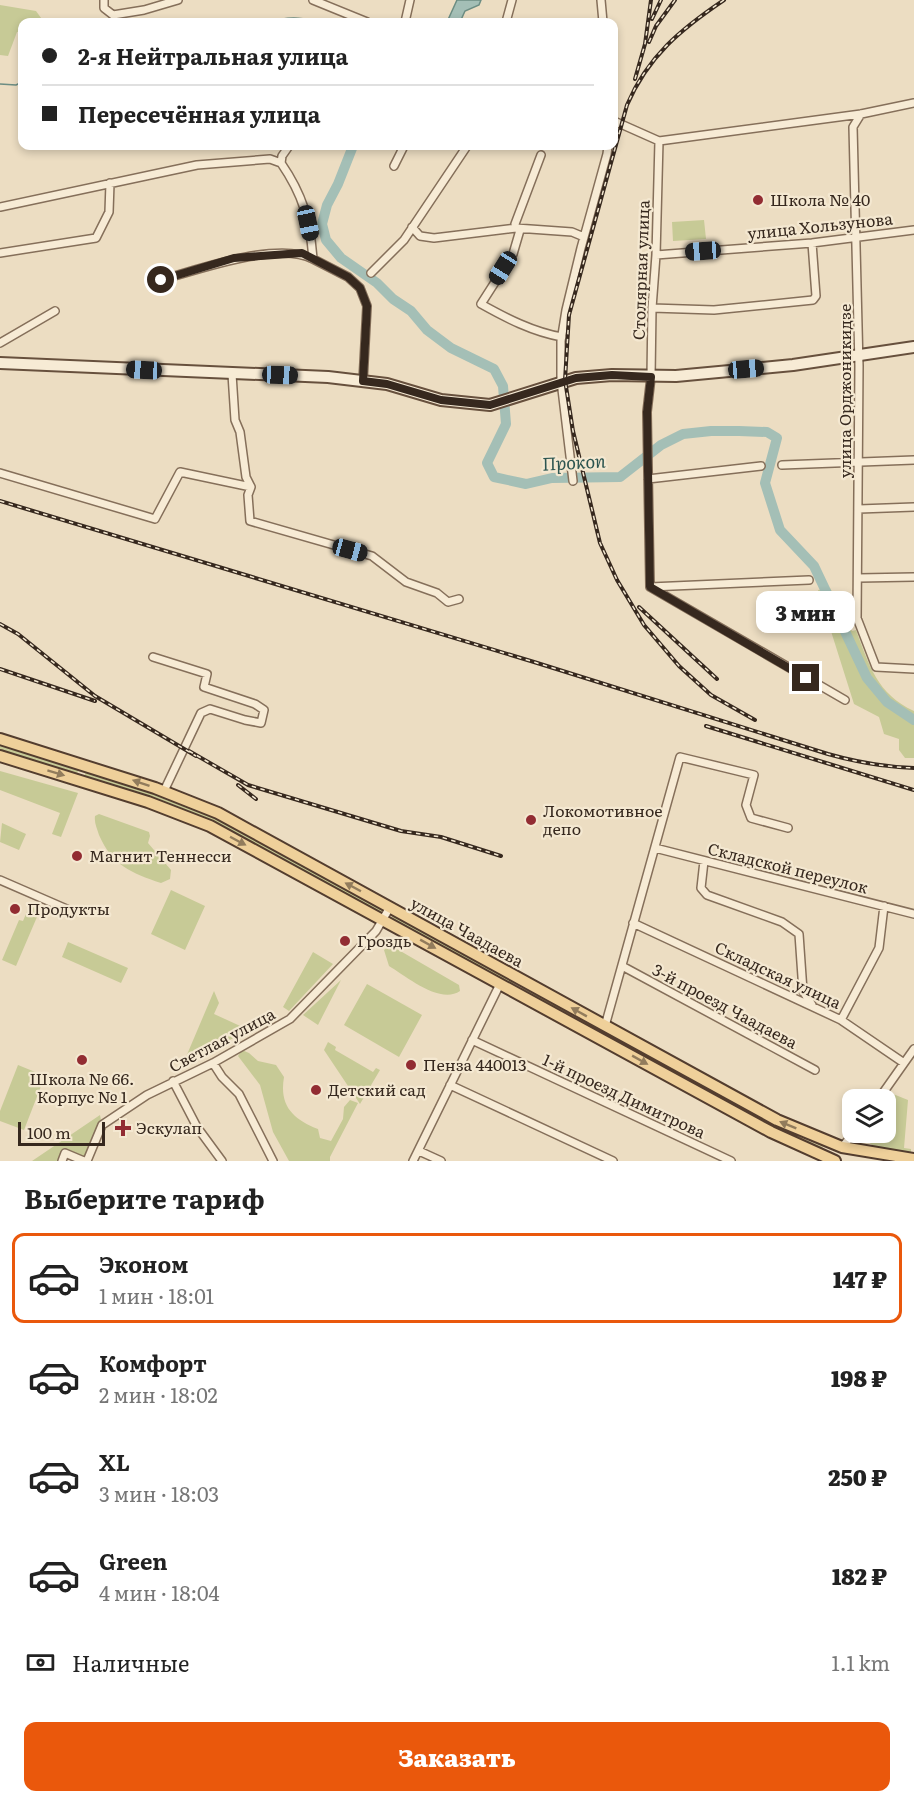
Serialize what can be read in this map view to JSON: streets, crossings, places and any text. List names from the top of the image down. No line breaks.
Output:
{"streets":{"main road":["улица Чаадаева"],"street":["улица Хользунова","Столярная улица","улица Орджоникидзе","Складской переулок","Складская улица","3-й проезд Чаадаева","Светлая улица","1-й проезд Димитрова"]},"crossings":[["улица Хользунова","Столярная улица"],["улица Хользунова","улица Орджоникидзе"],["улица Чаадаева","Светлая улица"]],"water":["Прокоп"],"places":{"other":["Школа № 40","Локомотивное депо","Магнит Теннесси","Продукты","Гроздь","Школа № 66. Корпус № 1","Пенза 440013","Детский сад"],"health":["Эскулап"]},"scale_bar":"100 m","page":{"banner":["2-я Нейтральная улица","Пересечённая улица"],"bubble":"3 мин","scale":"100 m","heading":"Выберите тариф","list":[{"name":"Эконом","note":"1 мин · 18:01","value":"147 ₽"},{"name":"Комфорт","note":"2 мин · 18:02","value":"198 ₽"},{"name":"XL","note":"3 мин · 18:03","value":"250 ₽"},{"name":"Green","note":"4 мин · 18:04","value":"182 ₽"}],"pay":["Наличные","1.1 km"],"buttons":"Заказать"}}
